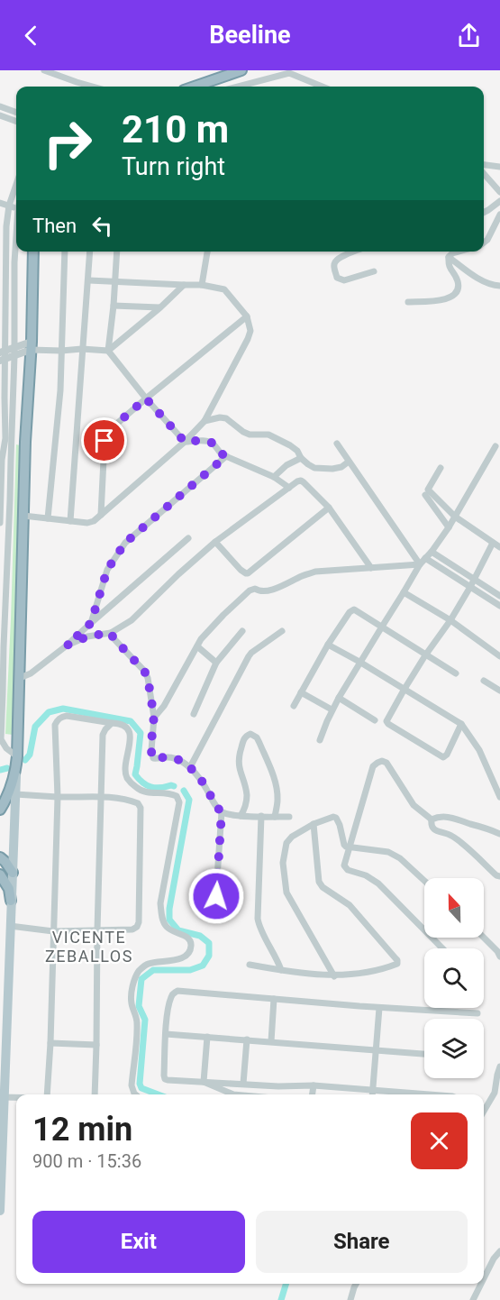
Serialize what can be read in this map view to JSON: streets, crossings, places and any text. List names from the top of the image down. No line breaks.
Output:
{"districts":["VICENTE ZEBALLOS"],"north":"top","page":{"header":"Beeline","turn":["210 m","Turn right"],"then":"Then","heading":["12 min","900 m · 15:36"],"buttons":["Exit","Share"]}}
